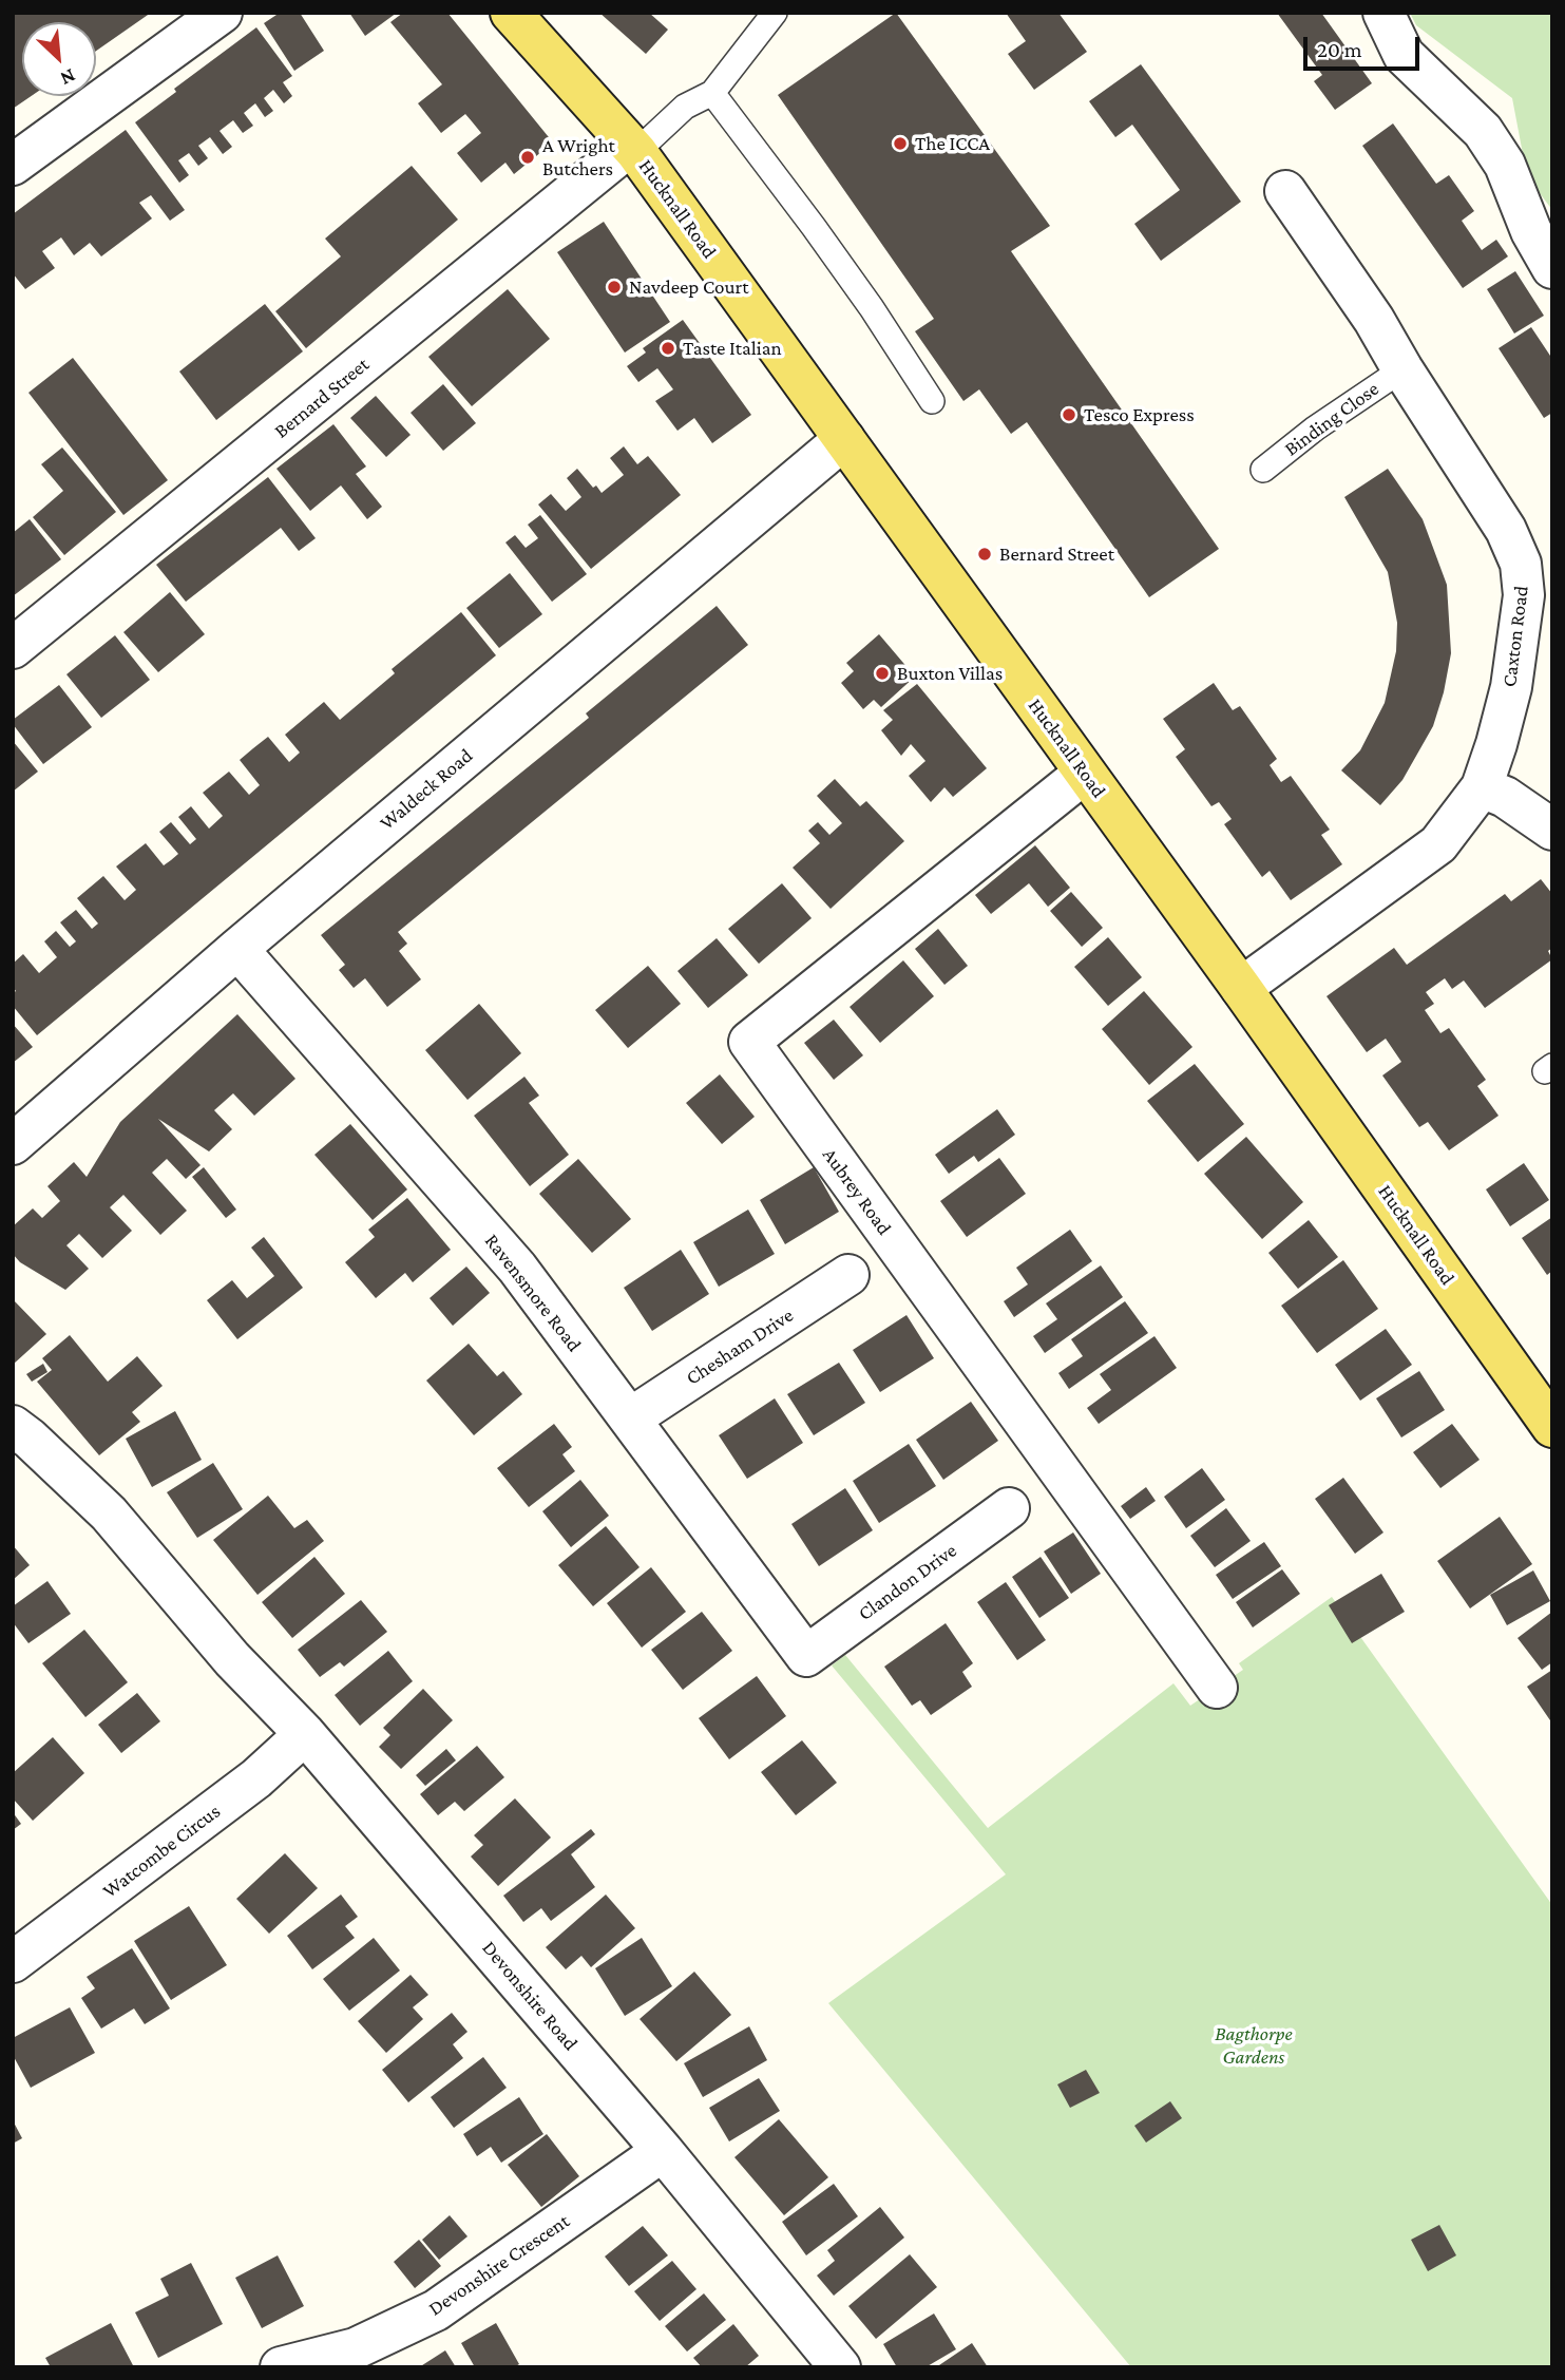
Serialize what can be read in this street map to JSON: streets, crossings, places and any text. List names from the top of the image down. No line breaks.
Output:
{"streets":{"main road":["Hucknall Road"],"street":["Bernard Street","Caxton Road","Waldeck Road","Aubrey Road","Ravensmore Road","Chesham Drive","Clandon Drive","Watcombe Circus","Devonshire Road","Devonshire Crescent"],"lane":["Binding Close"]},"crossings":[["Hucknall Road","Bernard Street"],["Hucknall Road","Caxton Road"],["Hucknall Road","Waldeck Road"],["Hucknall Road","Aubrey Road"],["Binding Close","Caxton Road"],["Waldeck Road","Ravensmore Road"],["Ravensmore Road","Chesham Drive"],["Ravensmore Road","Clandon Drive"],["Watcombe Circus","Devonshire Road"],["Devonshire Road","Devonshire Crescent"]],"parks":["Bagthorpe Gardens"],"places":["The ICCA","A Wright Butchers","Navdeep Court","Taste Italian","Tesco Express","Bernard Street","Buxton Villas"],"scale_bar":"20 m","north":"bottom right"}
